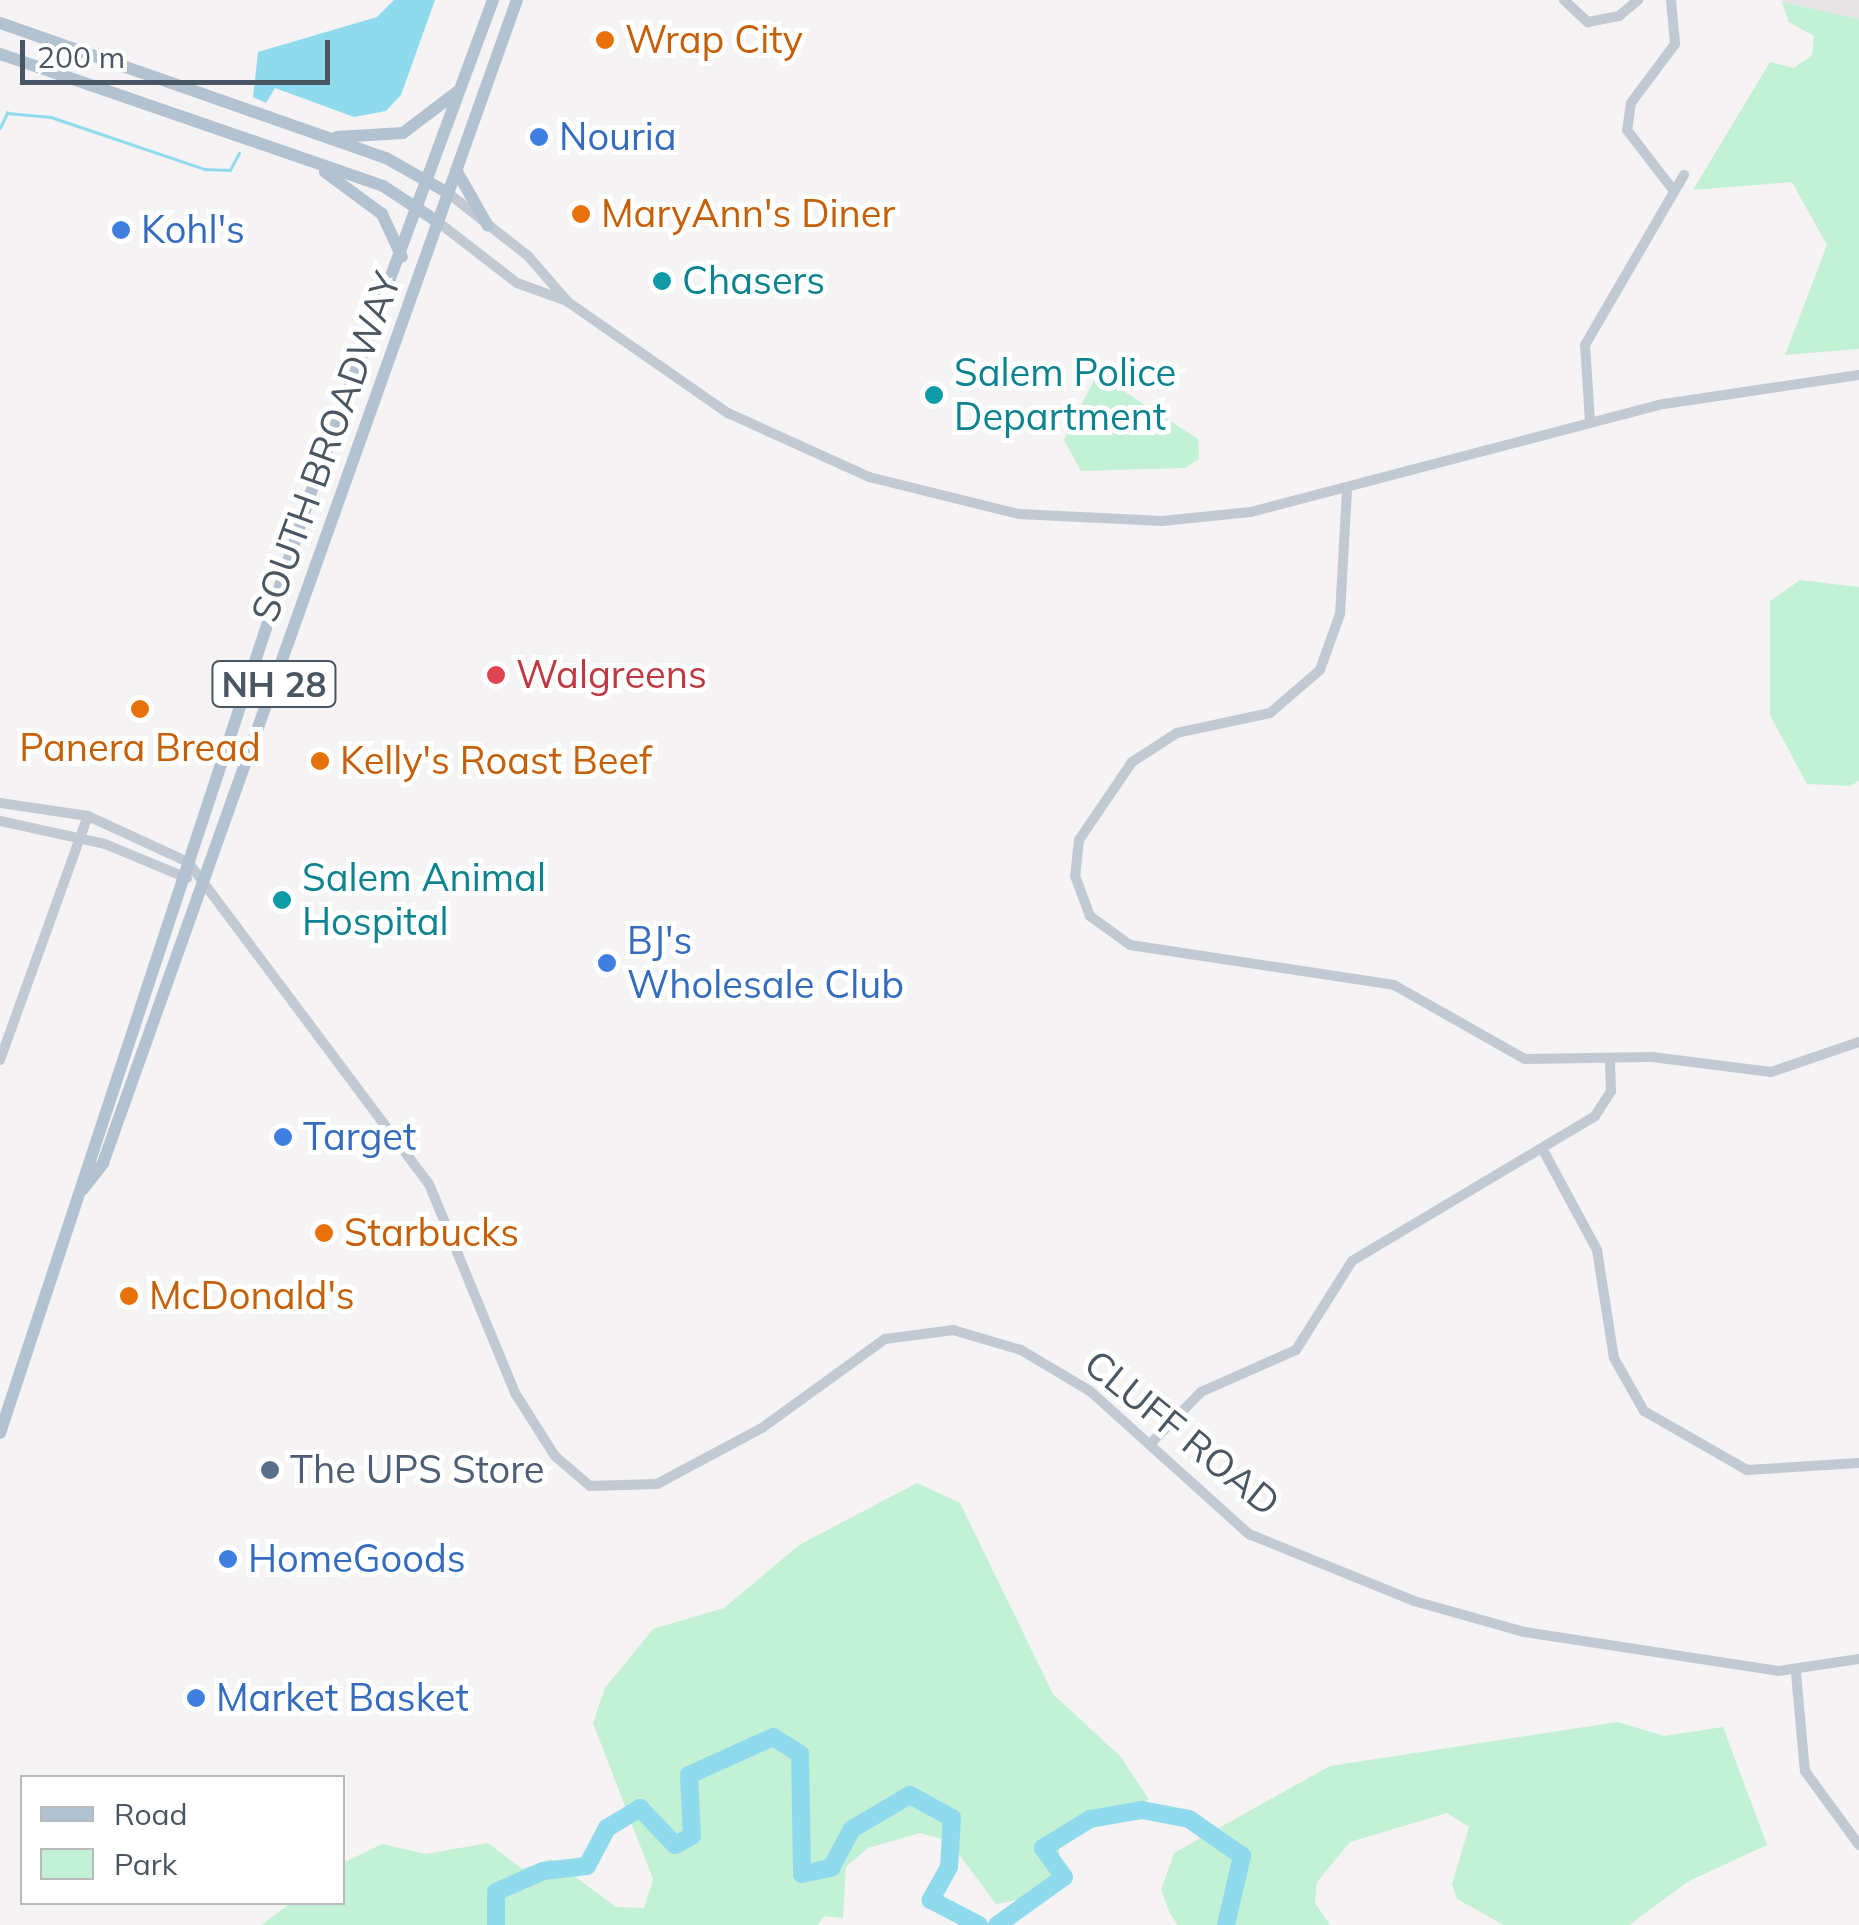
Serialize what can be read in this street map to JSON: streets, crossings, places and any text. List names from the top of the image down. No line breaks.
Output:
{"streets":{"main road":["SOUTH BROADWAY","NH 28"],"street":["CLUFF ROAD"]},"crossings":[["SOUTH BROADWAY","CLUFF ROAD"]],"places":["Wrap City","Nouria","MaryAnn's Diner","Kohl's","Chasers","Salem Police Department","Walgreens","Panera Bread","Kelly's Roast Beef","Salem Animal Hospital","BJ's Wholesale Club","Target","Starbucks","McDonald's","The UPS Store","HomeGoods","Market Basket"],"legend":["Road","Park"],"scale_bar":"200 m"}
